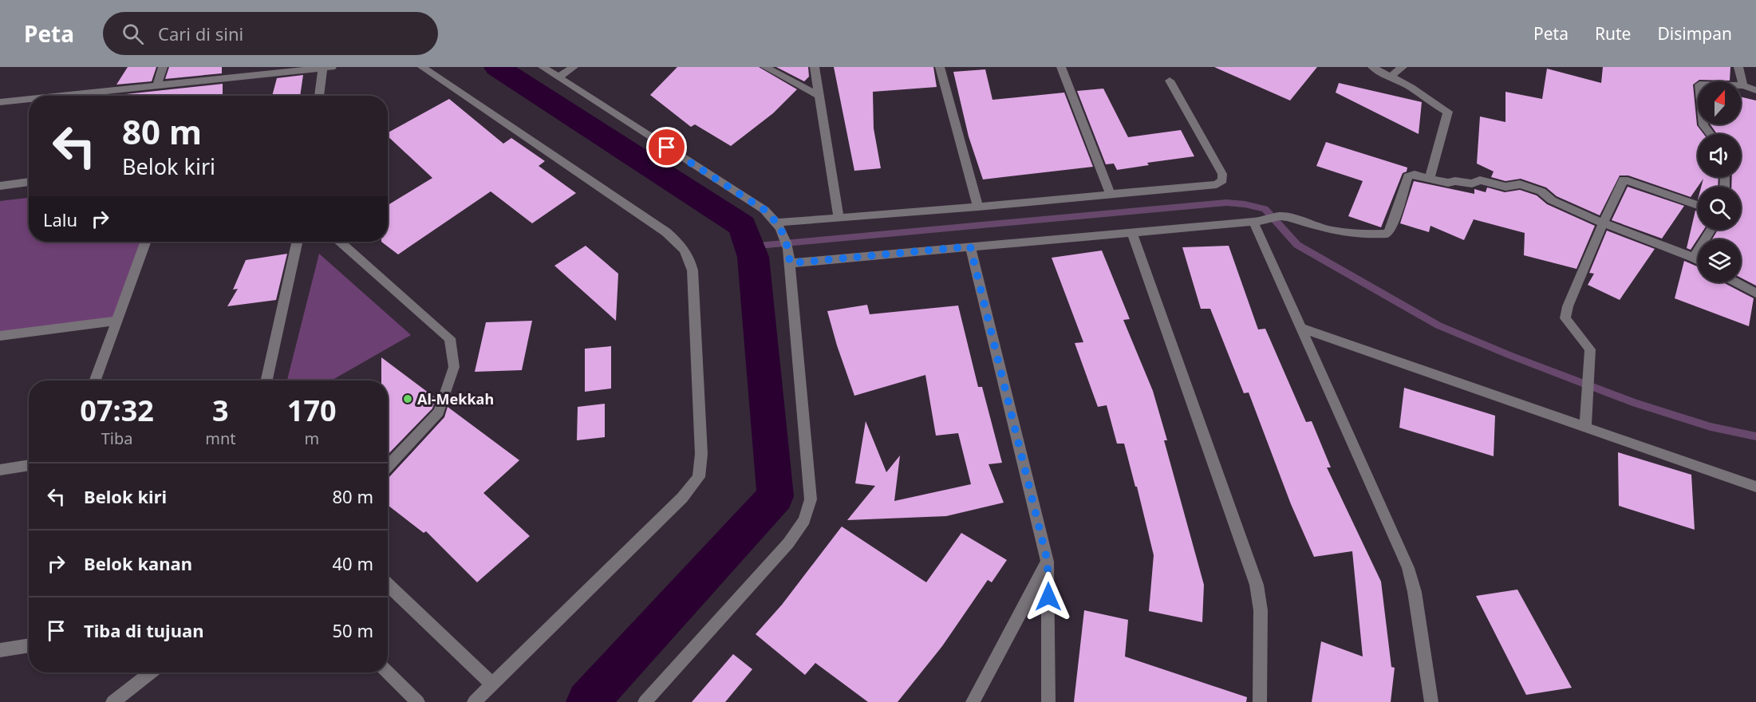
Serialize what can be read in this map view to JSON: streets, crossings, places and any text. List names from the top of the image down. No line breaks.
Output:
{"places":["Al-Mekkah"],"north":"top","page":{"header":"Peta","search":"Cari di sini","nav":["Peta","Rute","Disimpan"],"turn":["80 m","Belok kiri"],"then":"Lalu","eta":["07:32","Tiba","3","mnt","170","m"],"list":[{"name":"Belok kiri","value":"80 m"},{"name":"Belok kanan","value":"40 m"},{"name":"Tiba di tujuan","value":"50 m"}]}}
